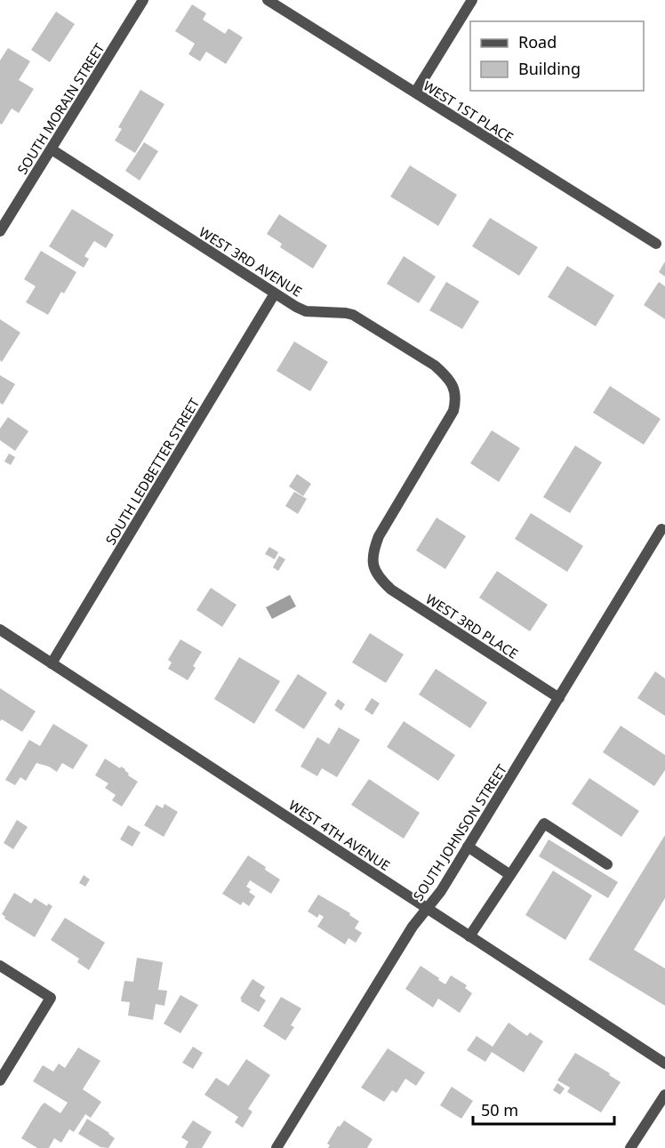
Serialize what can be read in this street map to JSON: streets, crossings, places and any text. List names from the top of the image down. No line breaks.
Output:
{"streets":{"street":["SOUTH MORAIN STREET","WEST 1ST PLACE","WEST 3RD AVENUE","SOUTH LEDBETTER STREET","WEST 3RD PLACE","SOUTH JOHNSON STREET","WEST 4TH AVENUE"]},"crossings":[["SOUTH MORAIN STREET","WEST 3RD AVENUE"],["WEST 3RD AVENUE","SOUTH LEDBETTER STREET"],["WEST 3RD AVENUE","WEST 3RD PLACE"],["SOUTH LEDBETTER STREET","WEST 4TH AVENUE"],["WEST 3RD PLACE","SOUTH JOHNSON STREET"],["SOUTH JOHNSON STREET","WEST 4TH AVENUE"]],"legend":["Road","Building"],"scale_bar":"50 m"}
